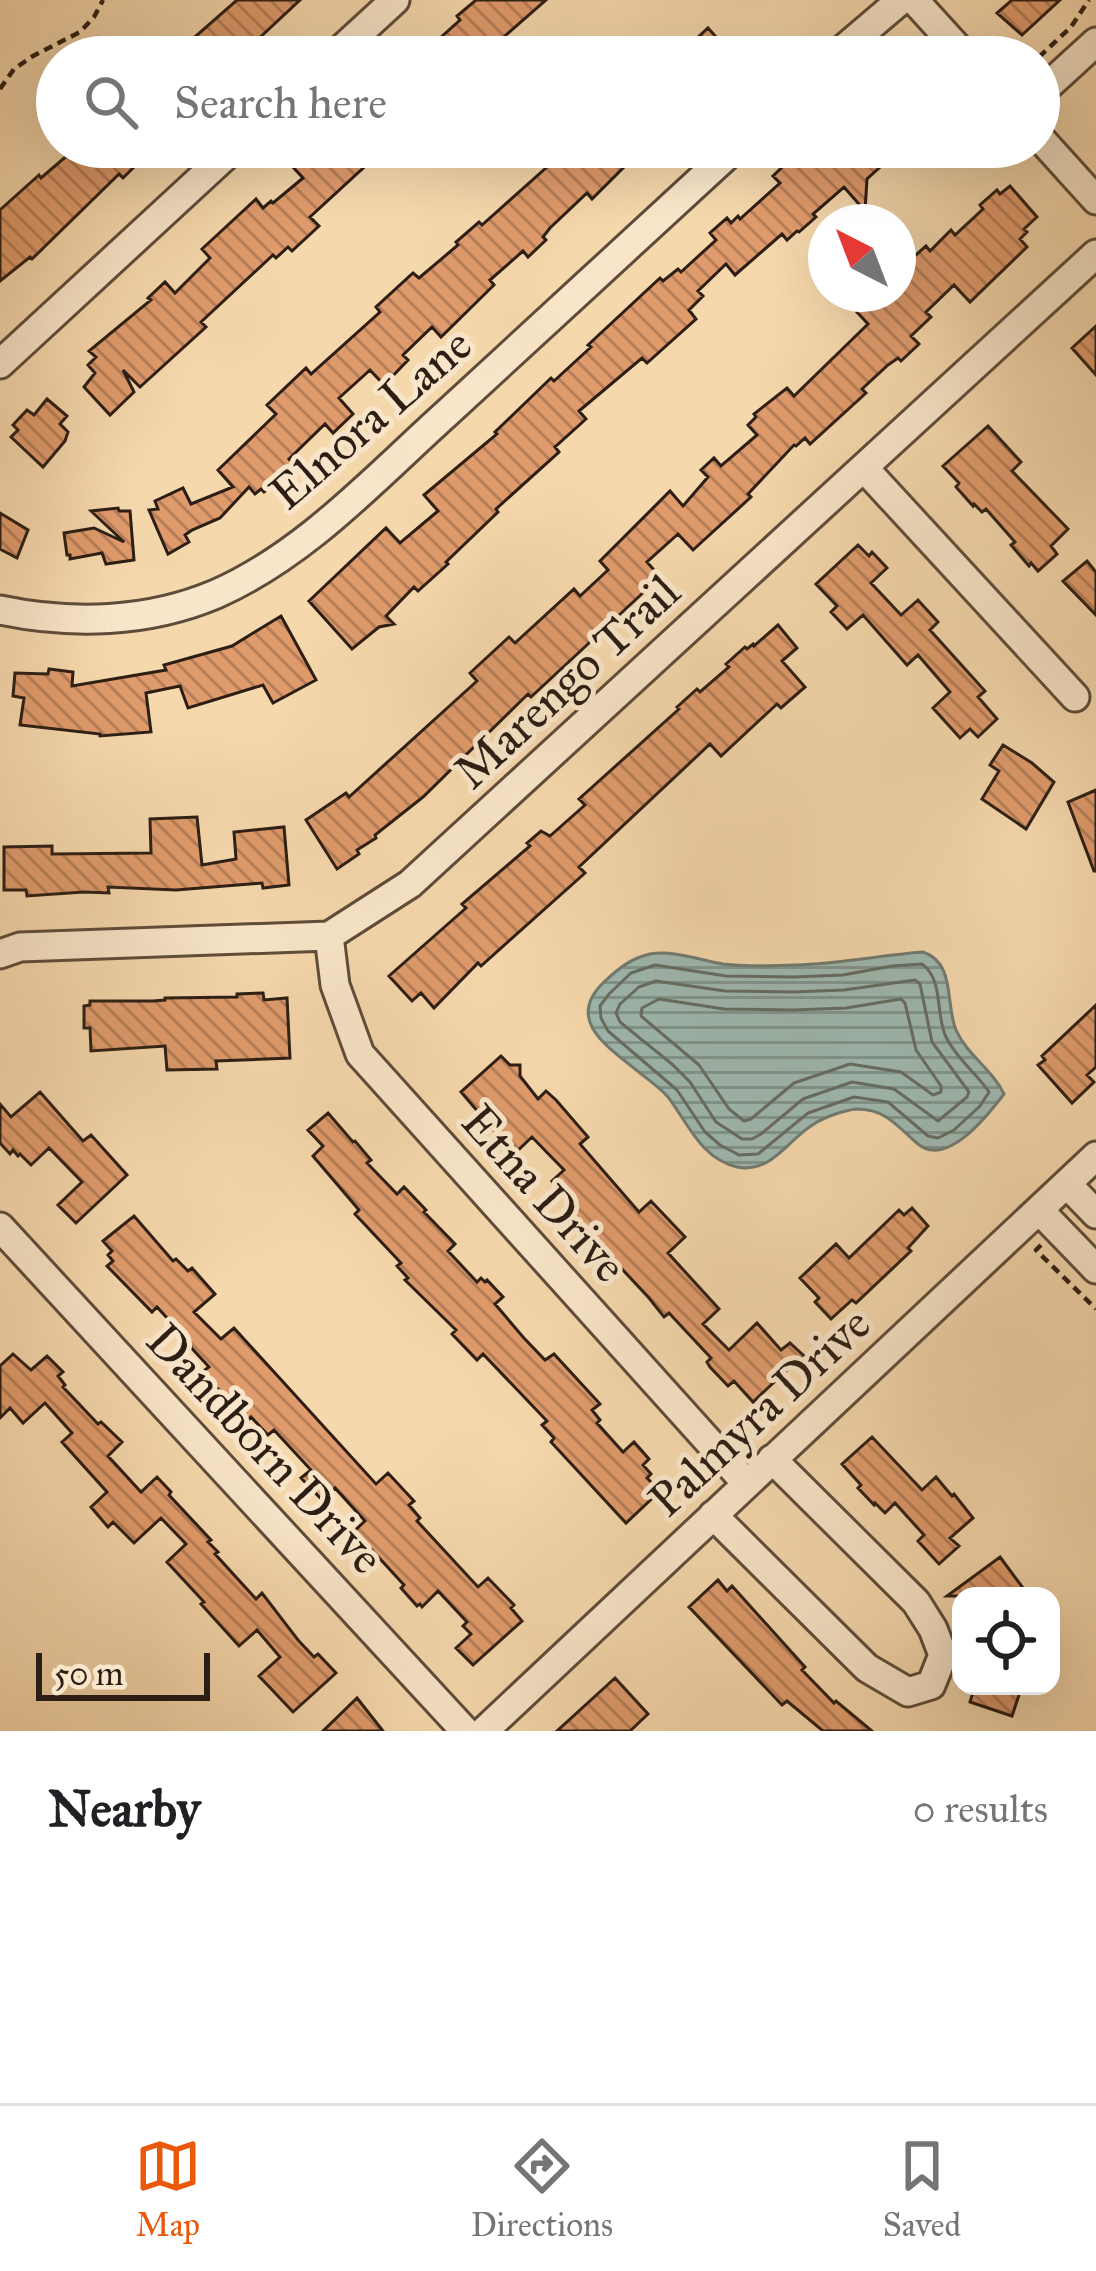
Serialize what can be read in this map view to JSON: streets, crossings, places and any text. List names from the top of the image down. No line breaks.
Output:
{"streets":{"street":["Elnora Lane","Marengo Trail","Etna Drive","Palmyra Drive","Dandborn Drive"]},"crossings":[["Marengo Trail","Etna Drive"],["Etna Drive","Palmyra Drive"]],"scale_bar":"50 m","north":"top left","page":{"search":"Search here","scale":"50 m","heading":["Nearby","0 results"],"nav":["Map","Directions","Saved"]}}
